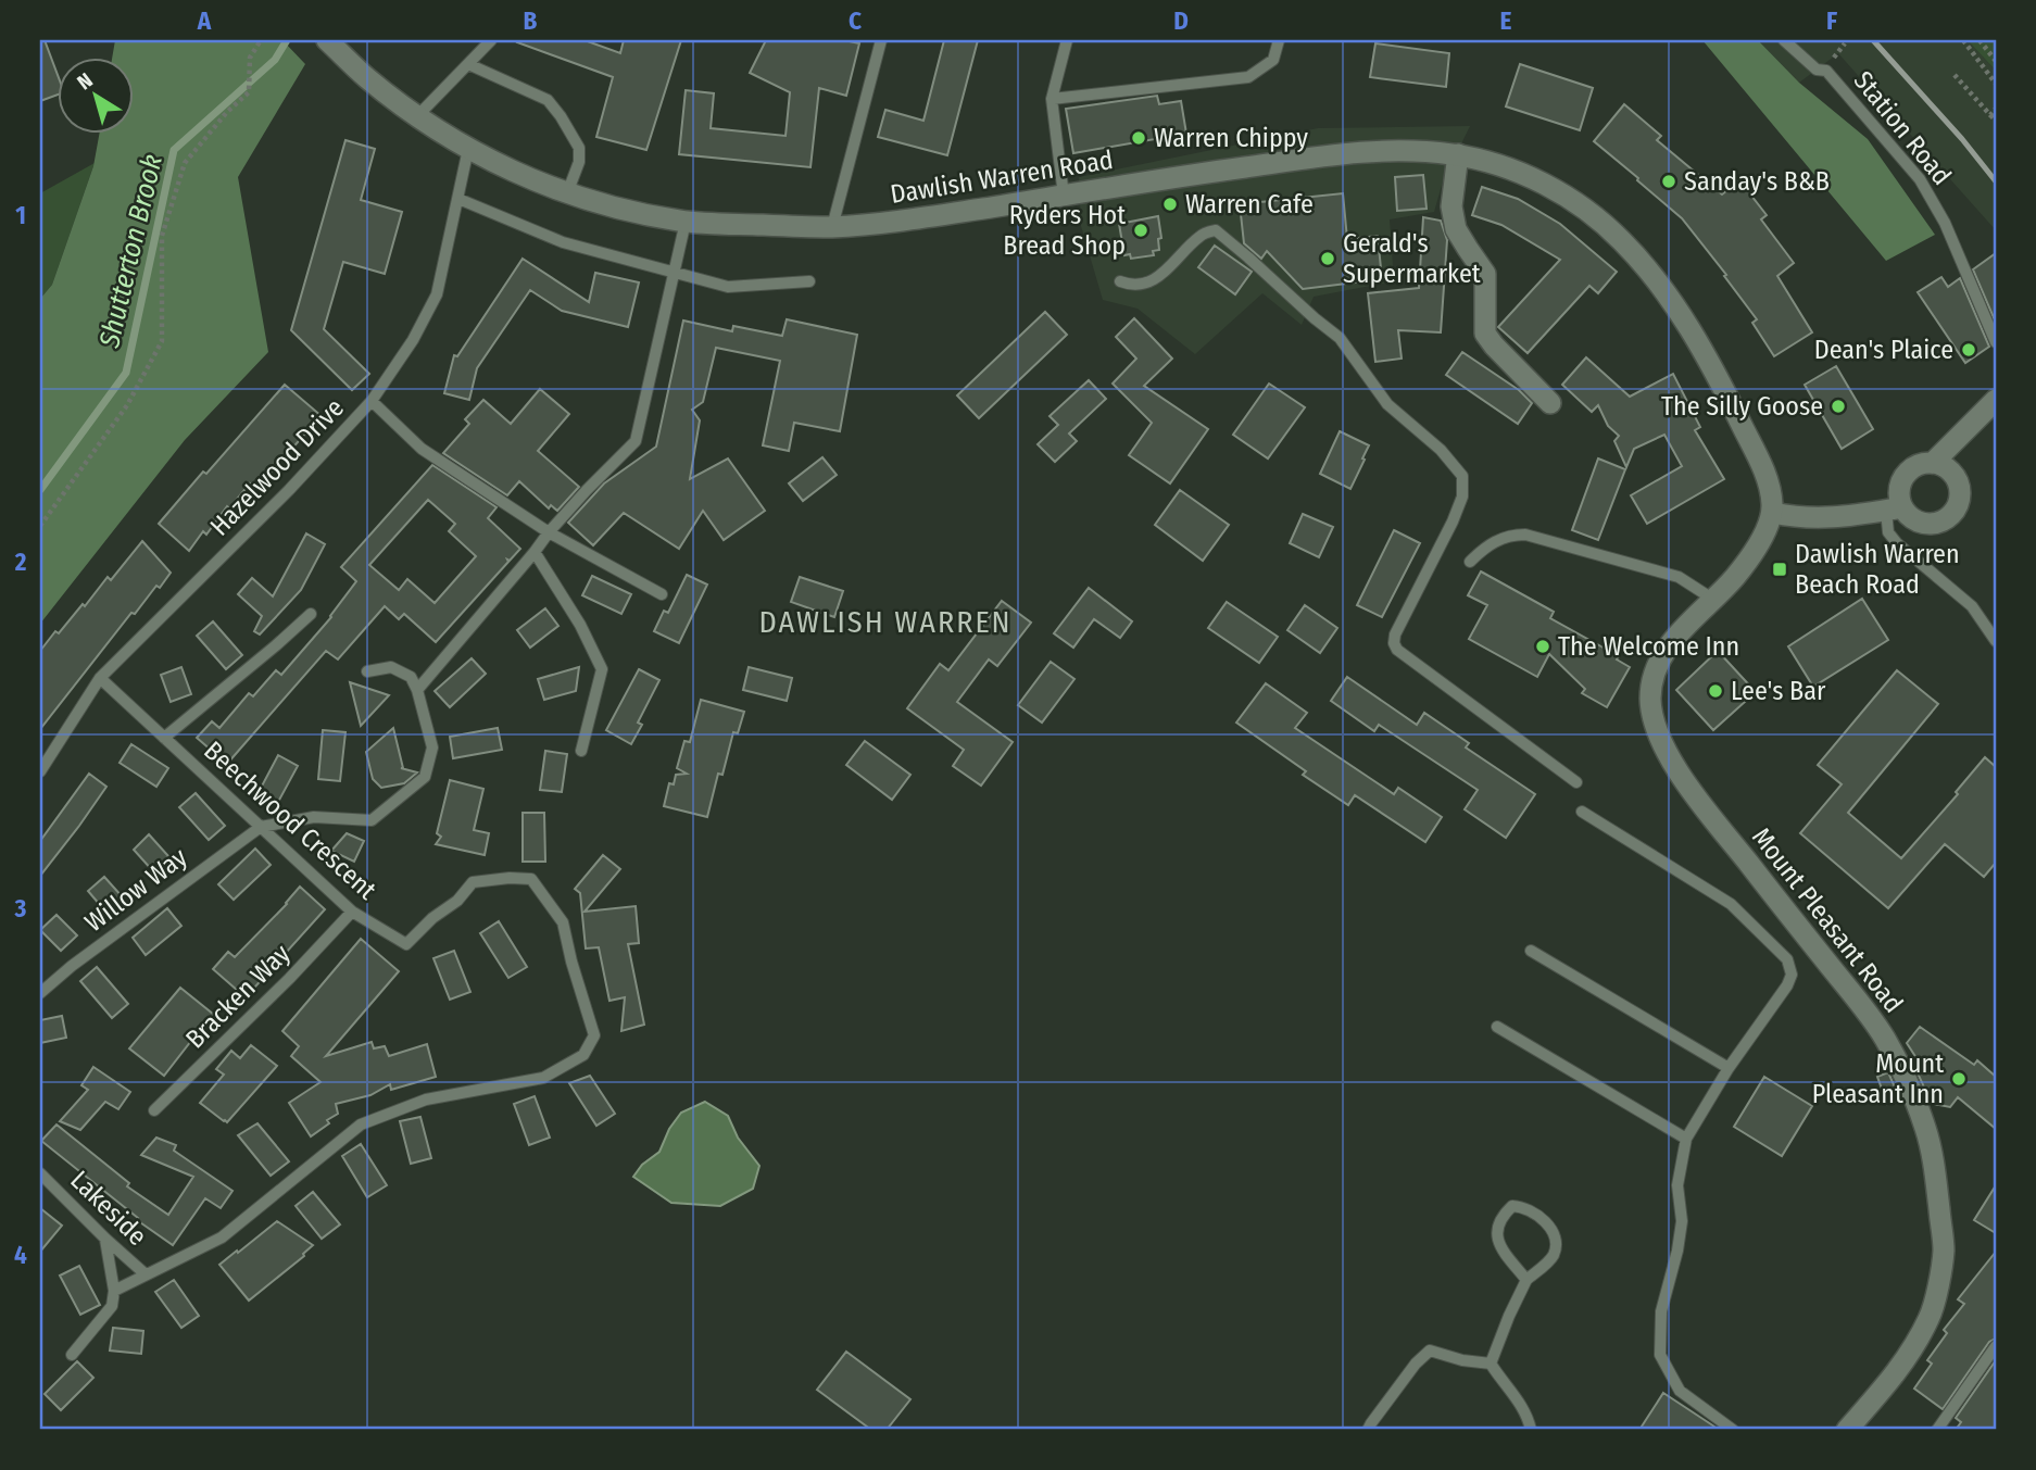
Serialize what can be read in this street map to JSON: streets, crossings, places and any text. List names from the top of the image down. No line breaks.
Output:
{"streets":{"street":["Dawlish Warren Road","Mount Pleasant Road"],"lane":["Station Road","Hazelwood Drive","Beechwood Crescent","Willow Way","Bracken Way","Lakeside"]},"crossings":[["Dawlish Warren Road","Hazelwood Drive"],["Dawlish Warren Road","Mount Pleasant Road"],["Hazelwood Drive","Beechwood Crescent"],["Beechwood Crescent","Willow Way"],["Beechwood Crescent","Bracken Way"],["Beechwood Crescent","Lakeside"]],"districts":["DAWLISH WARREN"],"water":["Shutterton Brook"],"places":{"other":["Warren Chippy","Sanday's B&B","Warren Cafe","Ryders Hot Bread Shop","Gerald's Supermarket","Dean's Plaice","The Silly Goose","The Welcome Inn","Lee's Bar","Mount Pleasant Inn"],"transit":["Dawlish Warren Beach Road"]},"north":"top left","grid":{"columns":["A","B","C","D","E","F"],"rows":["1","2","3","4"]}}
